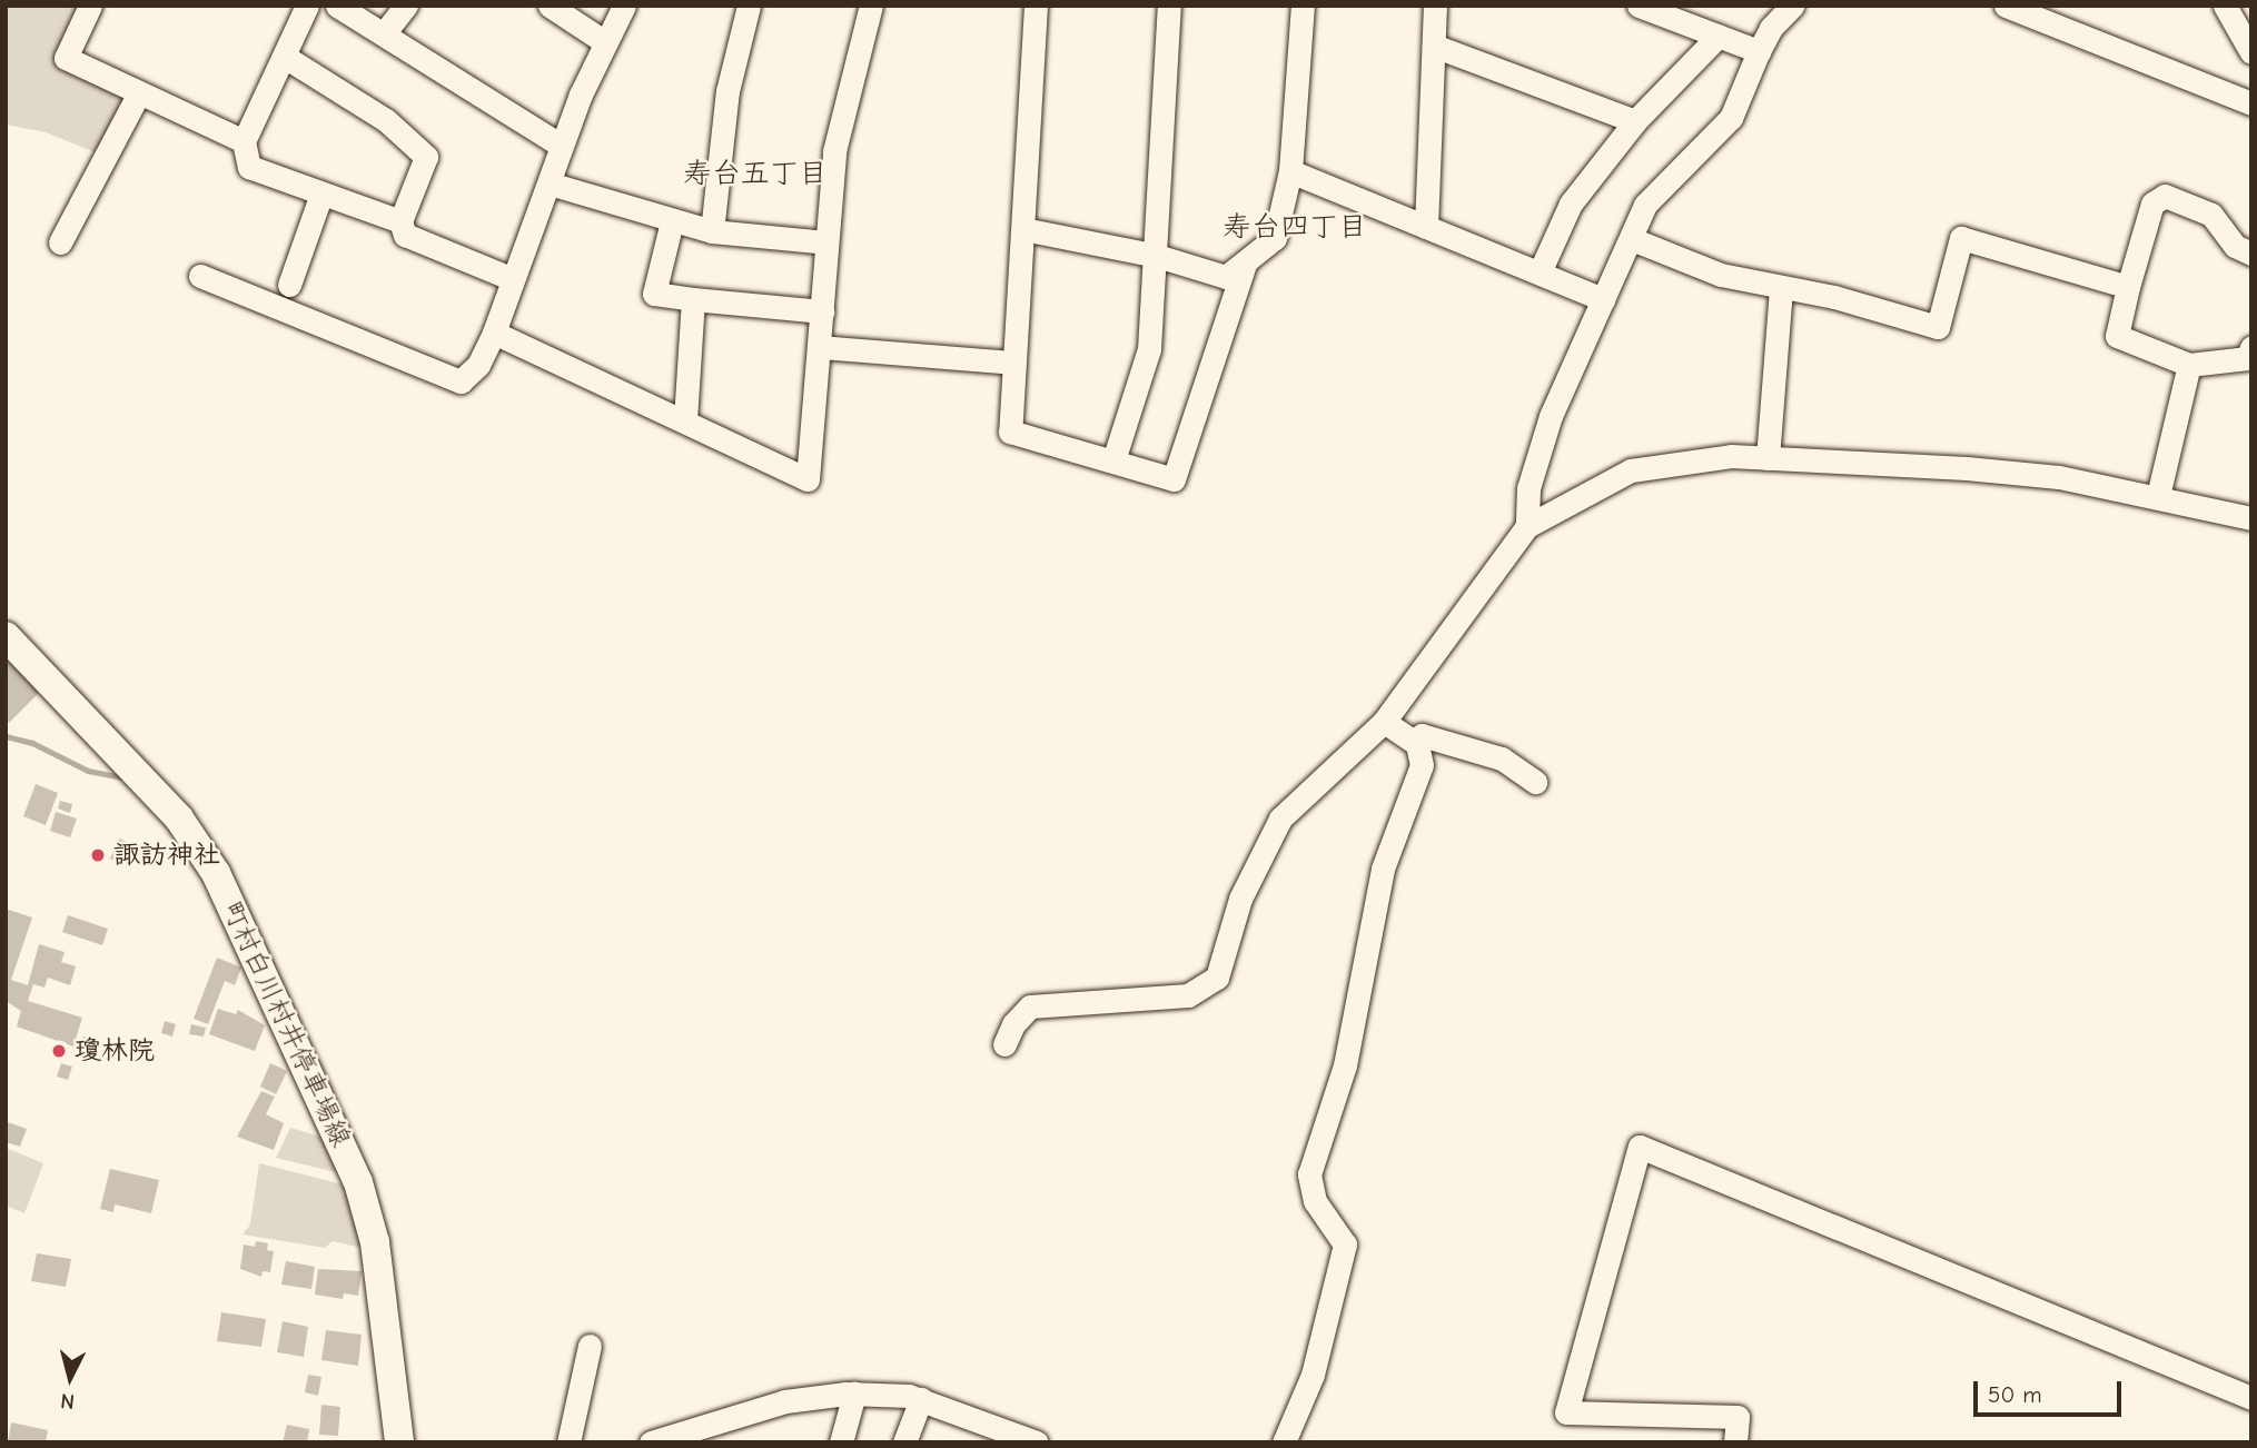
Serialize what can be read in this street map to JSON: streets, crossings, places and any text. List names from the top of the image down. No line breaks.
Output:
{"streets":{"main road":["町村白川村井停車場線"]},"districts":["寿台五丁目","寿台四丁目"],"places":["諏訪神社","瓊林院"],"scale_bar":"50 m","north":"bottom"}
